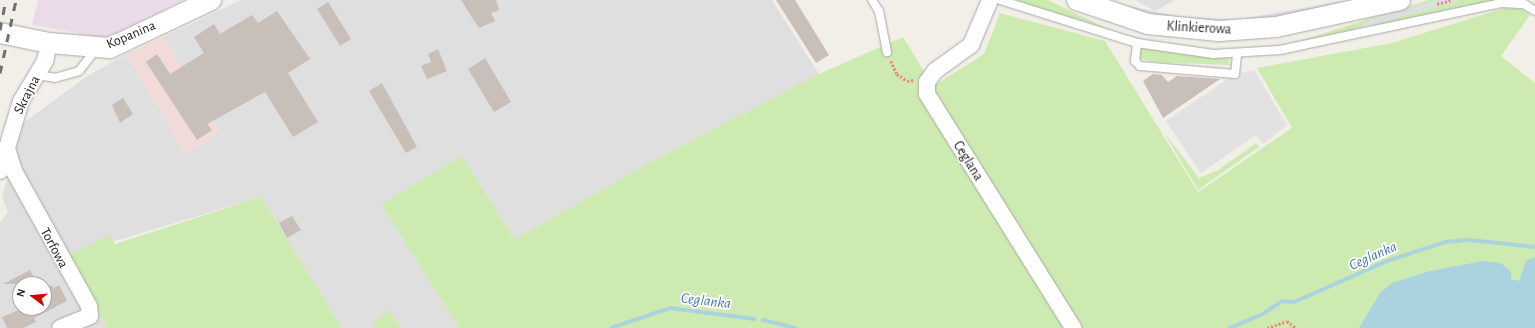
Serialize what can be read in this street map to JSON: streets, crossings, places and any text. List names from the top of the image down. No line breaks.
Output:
{"streets":{"street":["Klinkierowa","Kopanina","Skrajna","Ceglana","Torfowa"]},"crossings":[["Kopanina","Skrajna"],["Skrajna","Torfowa"]],"water":["Ceglanka"],"north":"left"}
